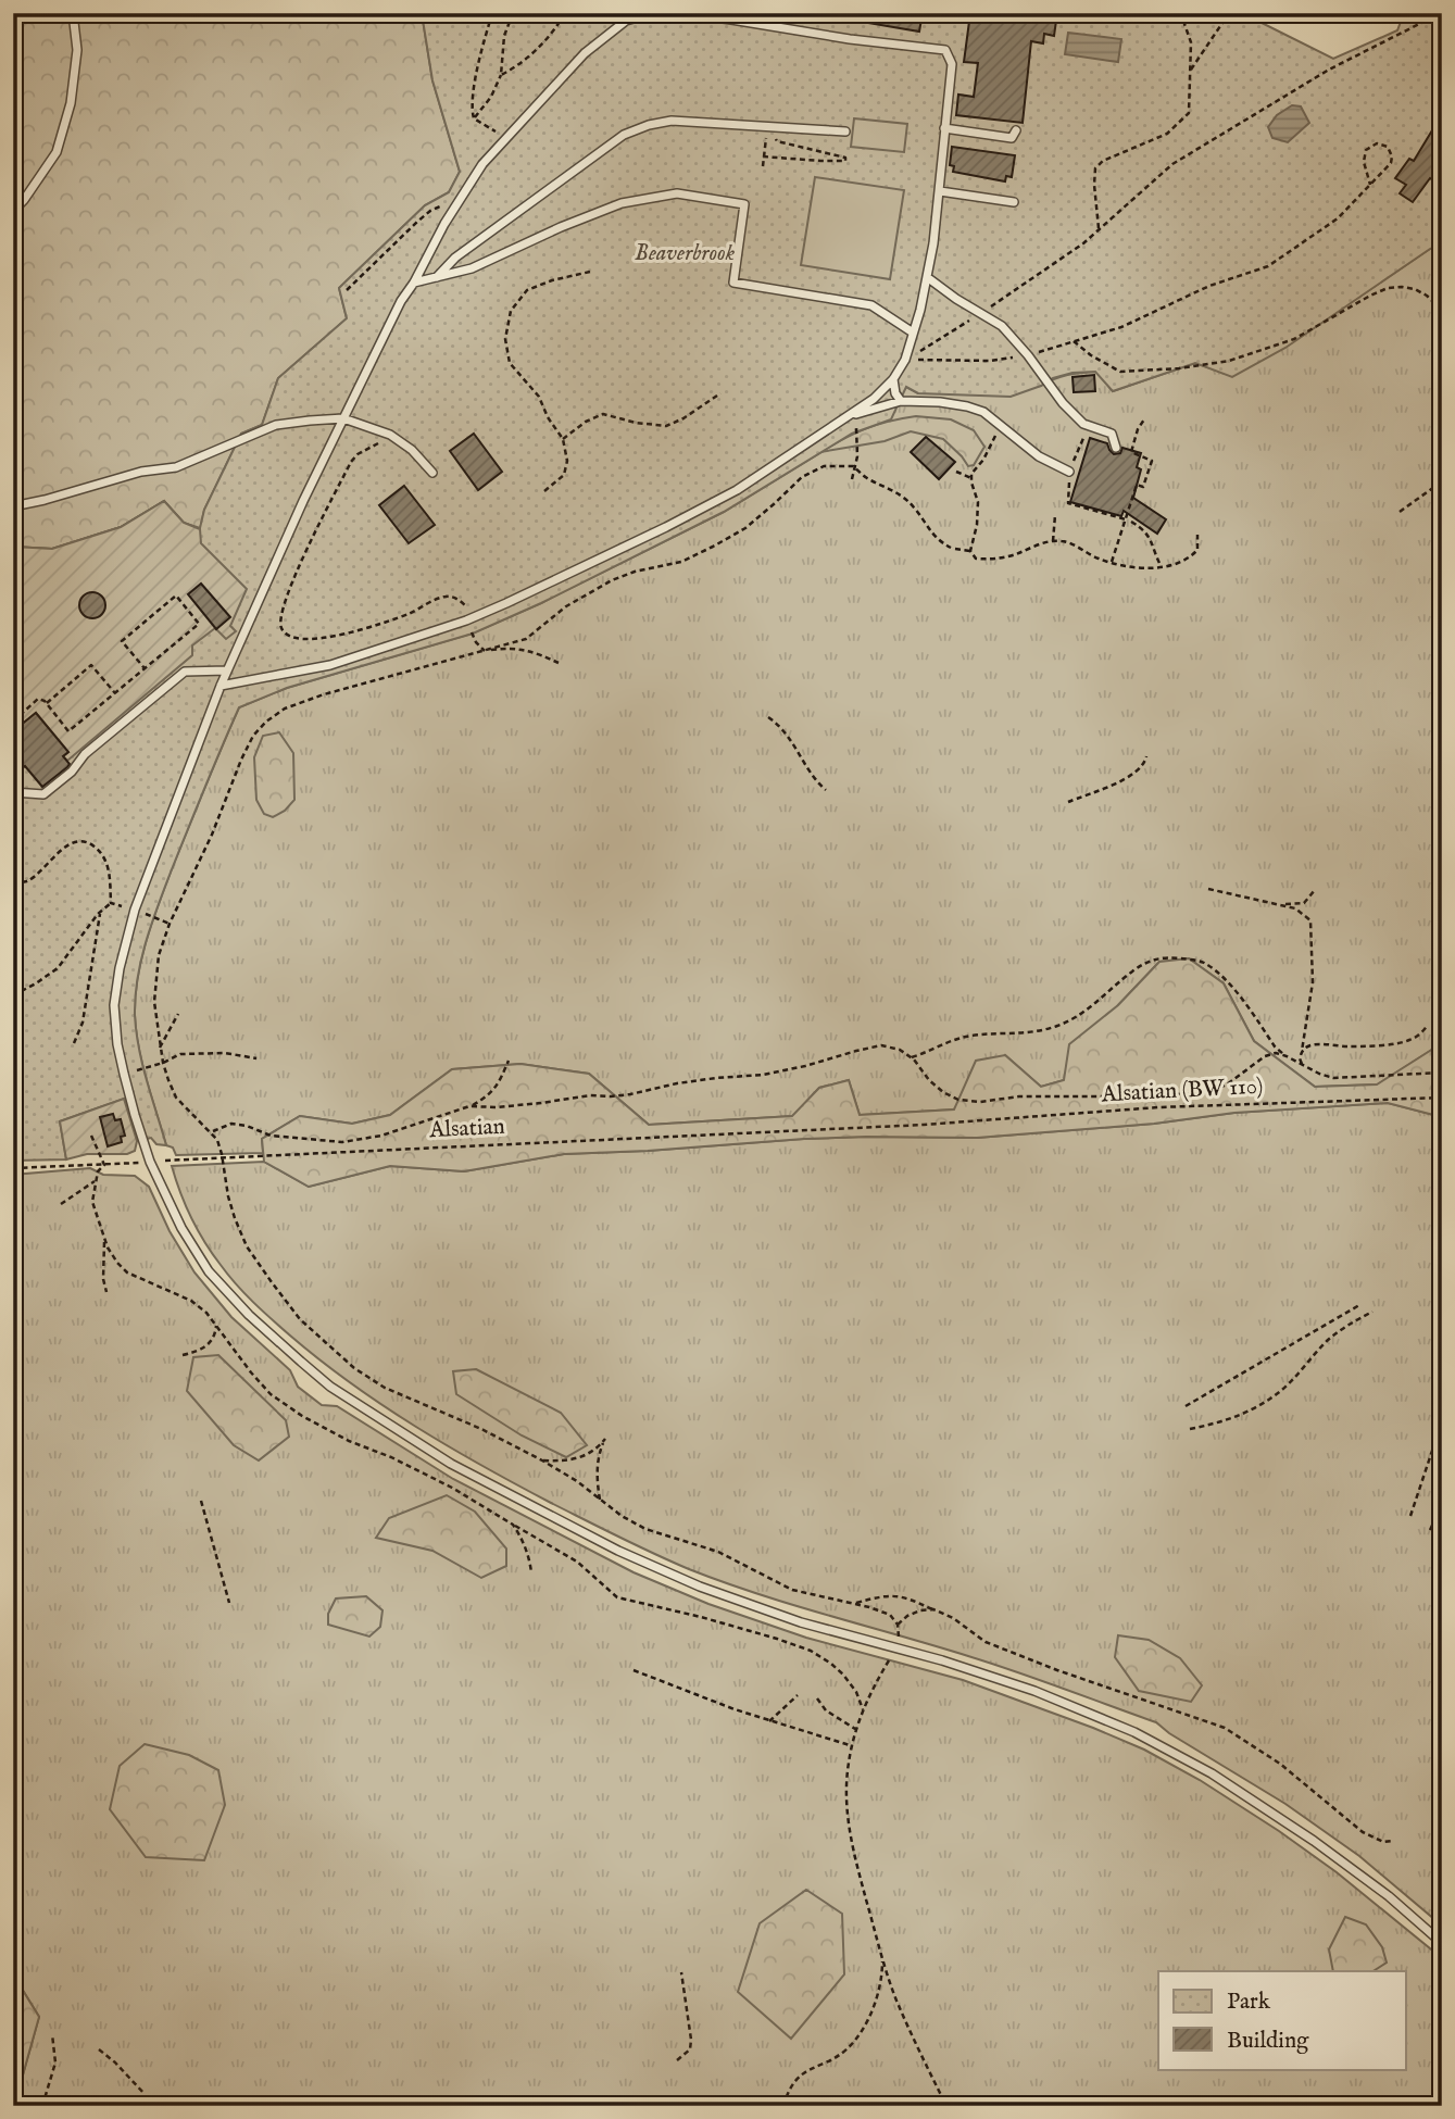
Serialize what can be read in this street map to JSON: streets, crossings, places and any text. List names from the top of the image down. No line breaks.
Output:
{"streets":{"path":["Alsatian (BW 110)","Alsatian"]},"crossings":[["Alsatian (BW 110)","Alsatian"]],"parks":["Beaverbrook"],"legend":["Park","Building"]}
